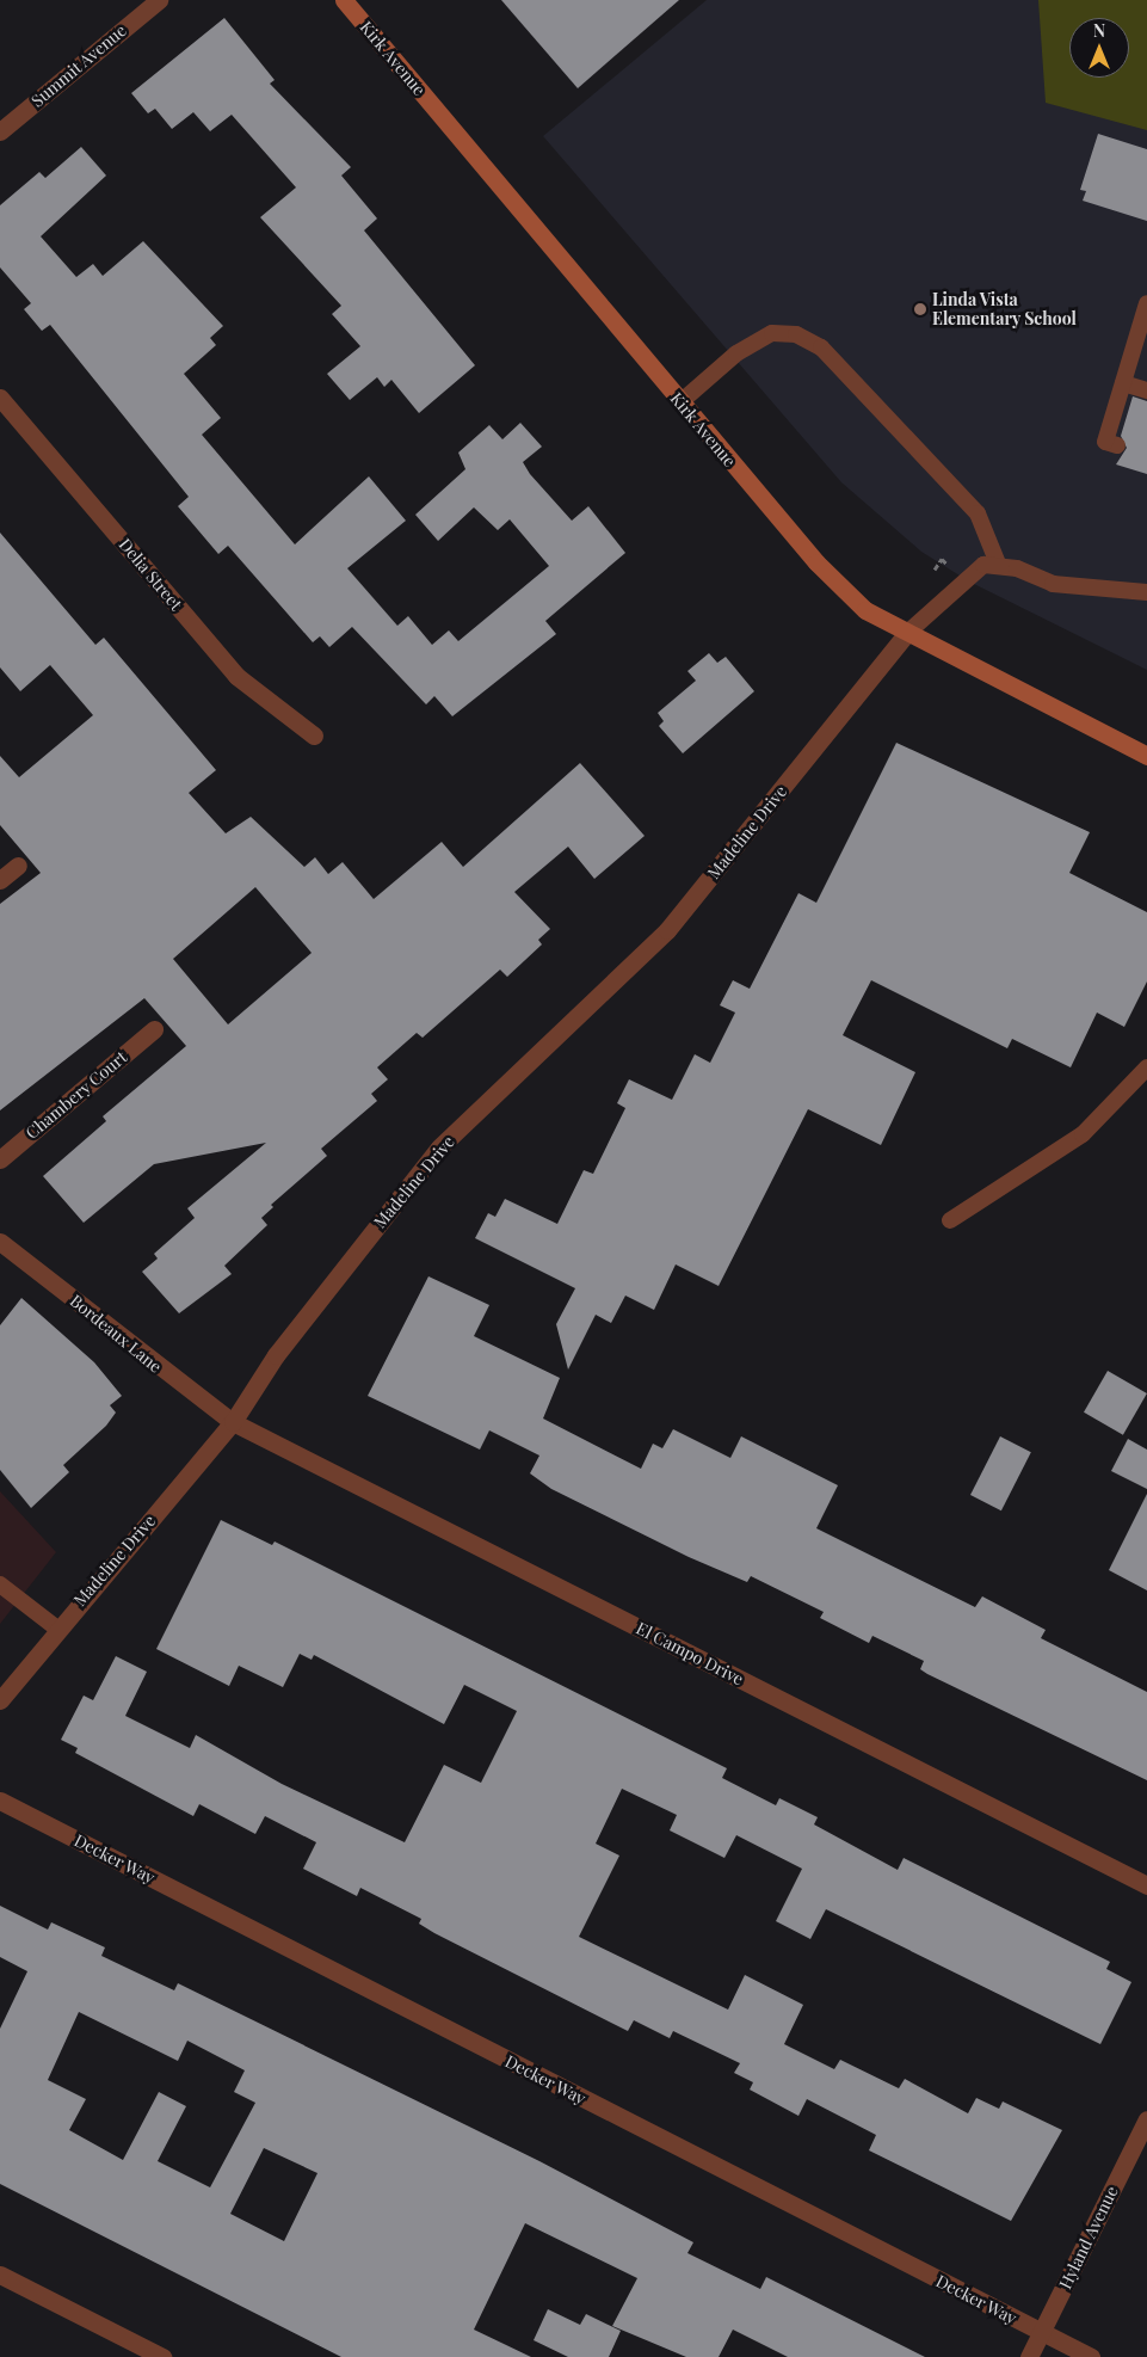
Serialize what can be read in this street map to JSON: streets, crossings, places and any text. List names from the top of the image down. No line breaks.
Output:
{"streets":{"street":["Kirk Avenue","Summit Avenue","Delia Street","Madeline Drive","Chambery Court","Bordeaux Lane","El Campo Drive","Decker Way","Hyland Avenue"]},"crossings":[["Kirk Avenue","Madeline Drive"],["Madeline Drive","Bordeaux Lane"],["Madeline Drive","El Campo Drive"],["Bordeaux Lane","El Campo Drive"],["Decker Way","Hyland Avenue"]],"places":["Linda Vista Elementary School"],"north":"top"}
